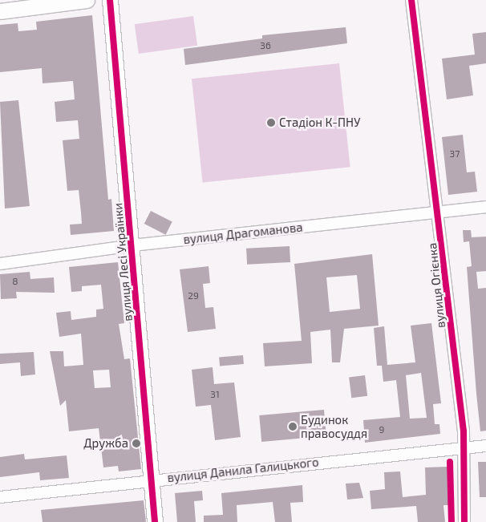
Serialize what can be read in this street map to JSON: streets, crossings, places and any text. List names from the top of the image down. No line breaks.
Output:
{"streets":{"street":["вулиця Драгоманова","вулиця Лесі Українки","вулиця Огієнка","вулиця Данила Галицького"]},"crossings":[["вулиця Драгоманова","вулиця Лесі Українки"],["вулиця Драгоманова","вулиця Огієнка"],["вулиця Лесі Українки","вулиця Данила Галицького"],["вулиця Огієнка","вулиця Данила Галицького"]],"places":["Стадіон К-ПНУ","Будинок правосуддя","Дружба"],"house_numbers":["36","37","8","29","31","9"]}
